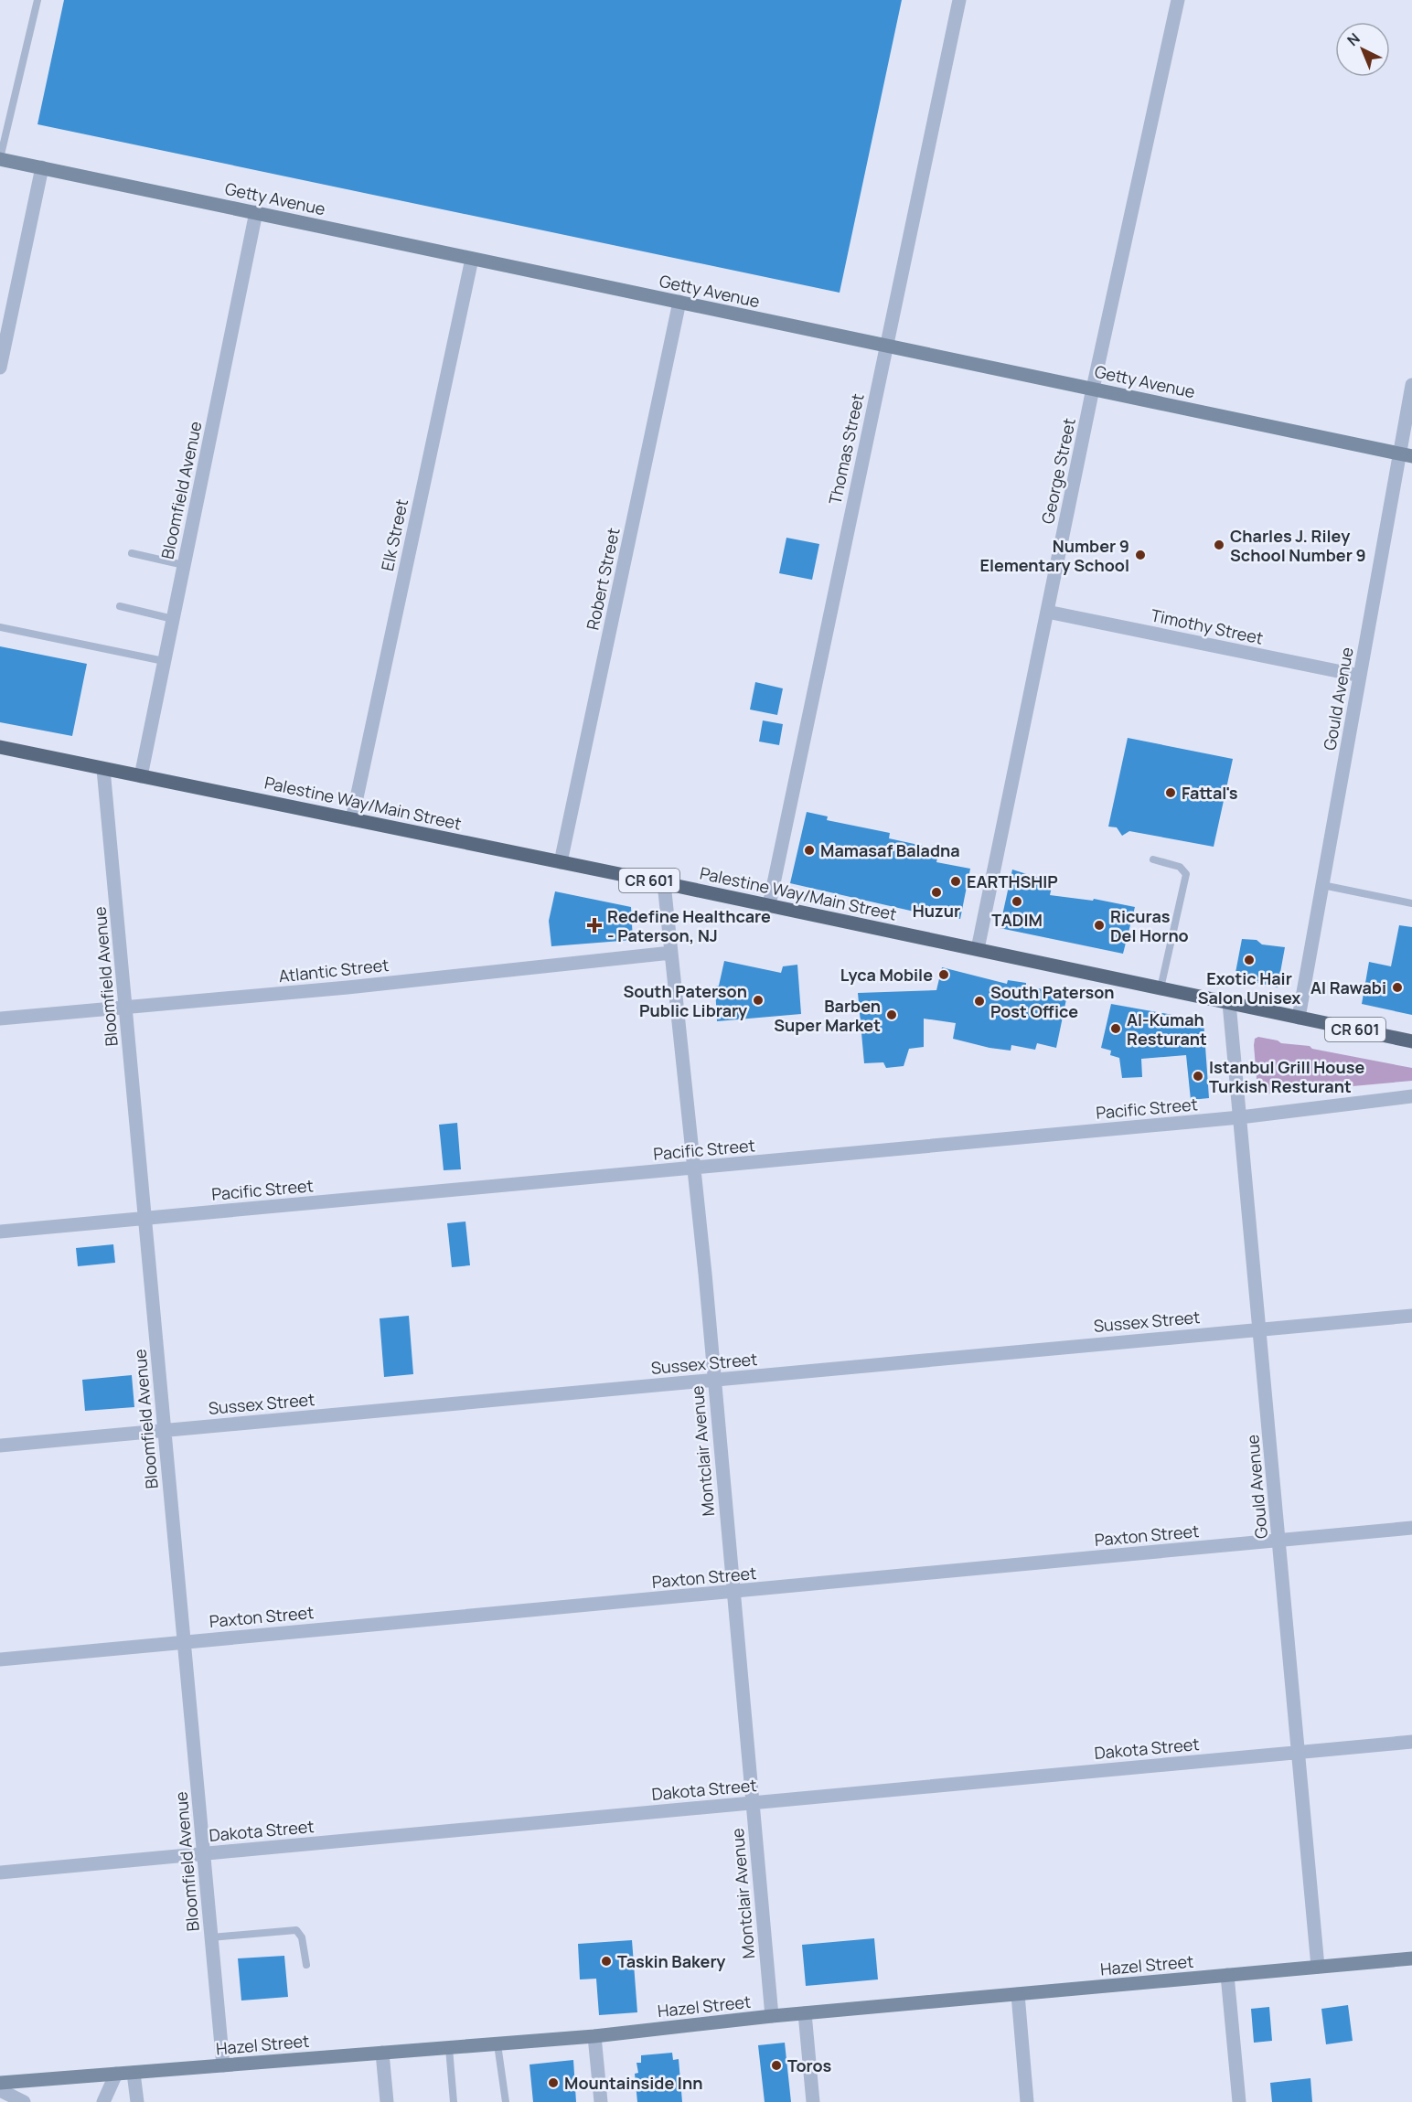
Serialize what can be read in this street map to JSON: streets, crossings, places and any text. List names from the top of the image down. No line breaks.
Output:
{"streets":{"main road":["Palestine Way/Main Street","CR 601"],"street":["Getty Avenue","Thomas Street","George Street","Bloomfield Avenue","Elk Street","Robert Street","Timothy Street","Gould Avenue","Atlantic Street","Pacific Street","Sussex Street","Montclair Avenue","Paxton Street","Dakota Street","Hazel Street"]},"crossings":[["Getty Avenue","Thomas Street"],["Getty Avenue","George Street"],["Getty Avenue","Bloomfield Avenue"],["Getty Avenue","Elk Street"],["Getty Avenue","Robert Street"],["Getty Avenue","Gould Avenue"],["Thomas Street","Palestine Way/Main Street"],["George Street","Timothy Street"],["George Street","Palestine Way/Main Street"],["Bloomfield Avenue","Palestine Way/Main Street"],["Bloomfield Avenue","Atlantic Street"],["Bloomfield Avenue","Pacific Street"],["Bloomfield Avenue","Sussex Street"],["Bloomfield Avenue","Paxton Street"],["Bloomfield Avenue","Dakota Street"],["Bloomfield Avenue","Hazel Street"],["Elk Street","Palestine Way/Main Street"],["Robert Street","Palestine Way/Main Street"],["Timothy Street","Gould Avenue"],["Gould Avenue","Palestine Way/Main Street"],["Gould Avenue","CR 601"],["Gould Avenue","Pacific Street"],["Gould Avenue","Sussex Street"],["Gould Avenue","Paxton Street"],["Gould Avenue","Dakota Street"],["Gould Avenue","Hazel Street"],["Palestine Way/Main Street","CR 601"],["Palestine Way/Main Street","Montclair Avenue"],["Atlantic Street","Montclair Avenue"],["Pacific Street","Montclair Avenue"],["Sussex Street","Montclair Avenue"],["Montclair Avenue","Paxton Street"],["Montclair Avenue","Dakota Street"],["Montclair Avenue","Hazel Street"]],"places":{"other":["Charles J. Riley School Number 9","Number 9 Elementary School","Fattal's","Mamasaf Baladna","EARTHSHIP","Huzur","TADIM","Ricuras Del Horno","Exotic Hair Salon Unisex","Lyca Mobile","Al Rawabi","South Paterson Public Library","South Paterson Post Office","Barben Super Market","Al-Kumah Resturant","Istanbul Grill House Turkish Resturant","Taskin Bakery","Toros","Mountainside Inn"],"health":["Redefine Healthcare - Paterson, NJ"]},"north":"top left"}
